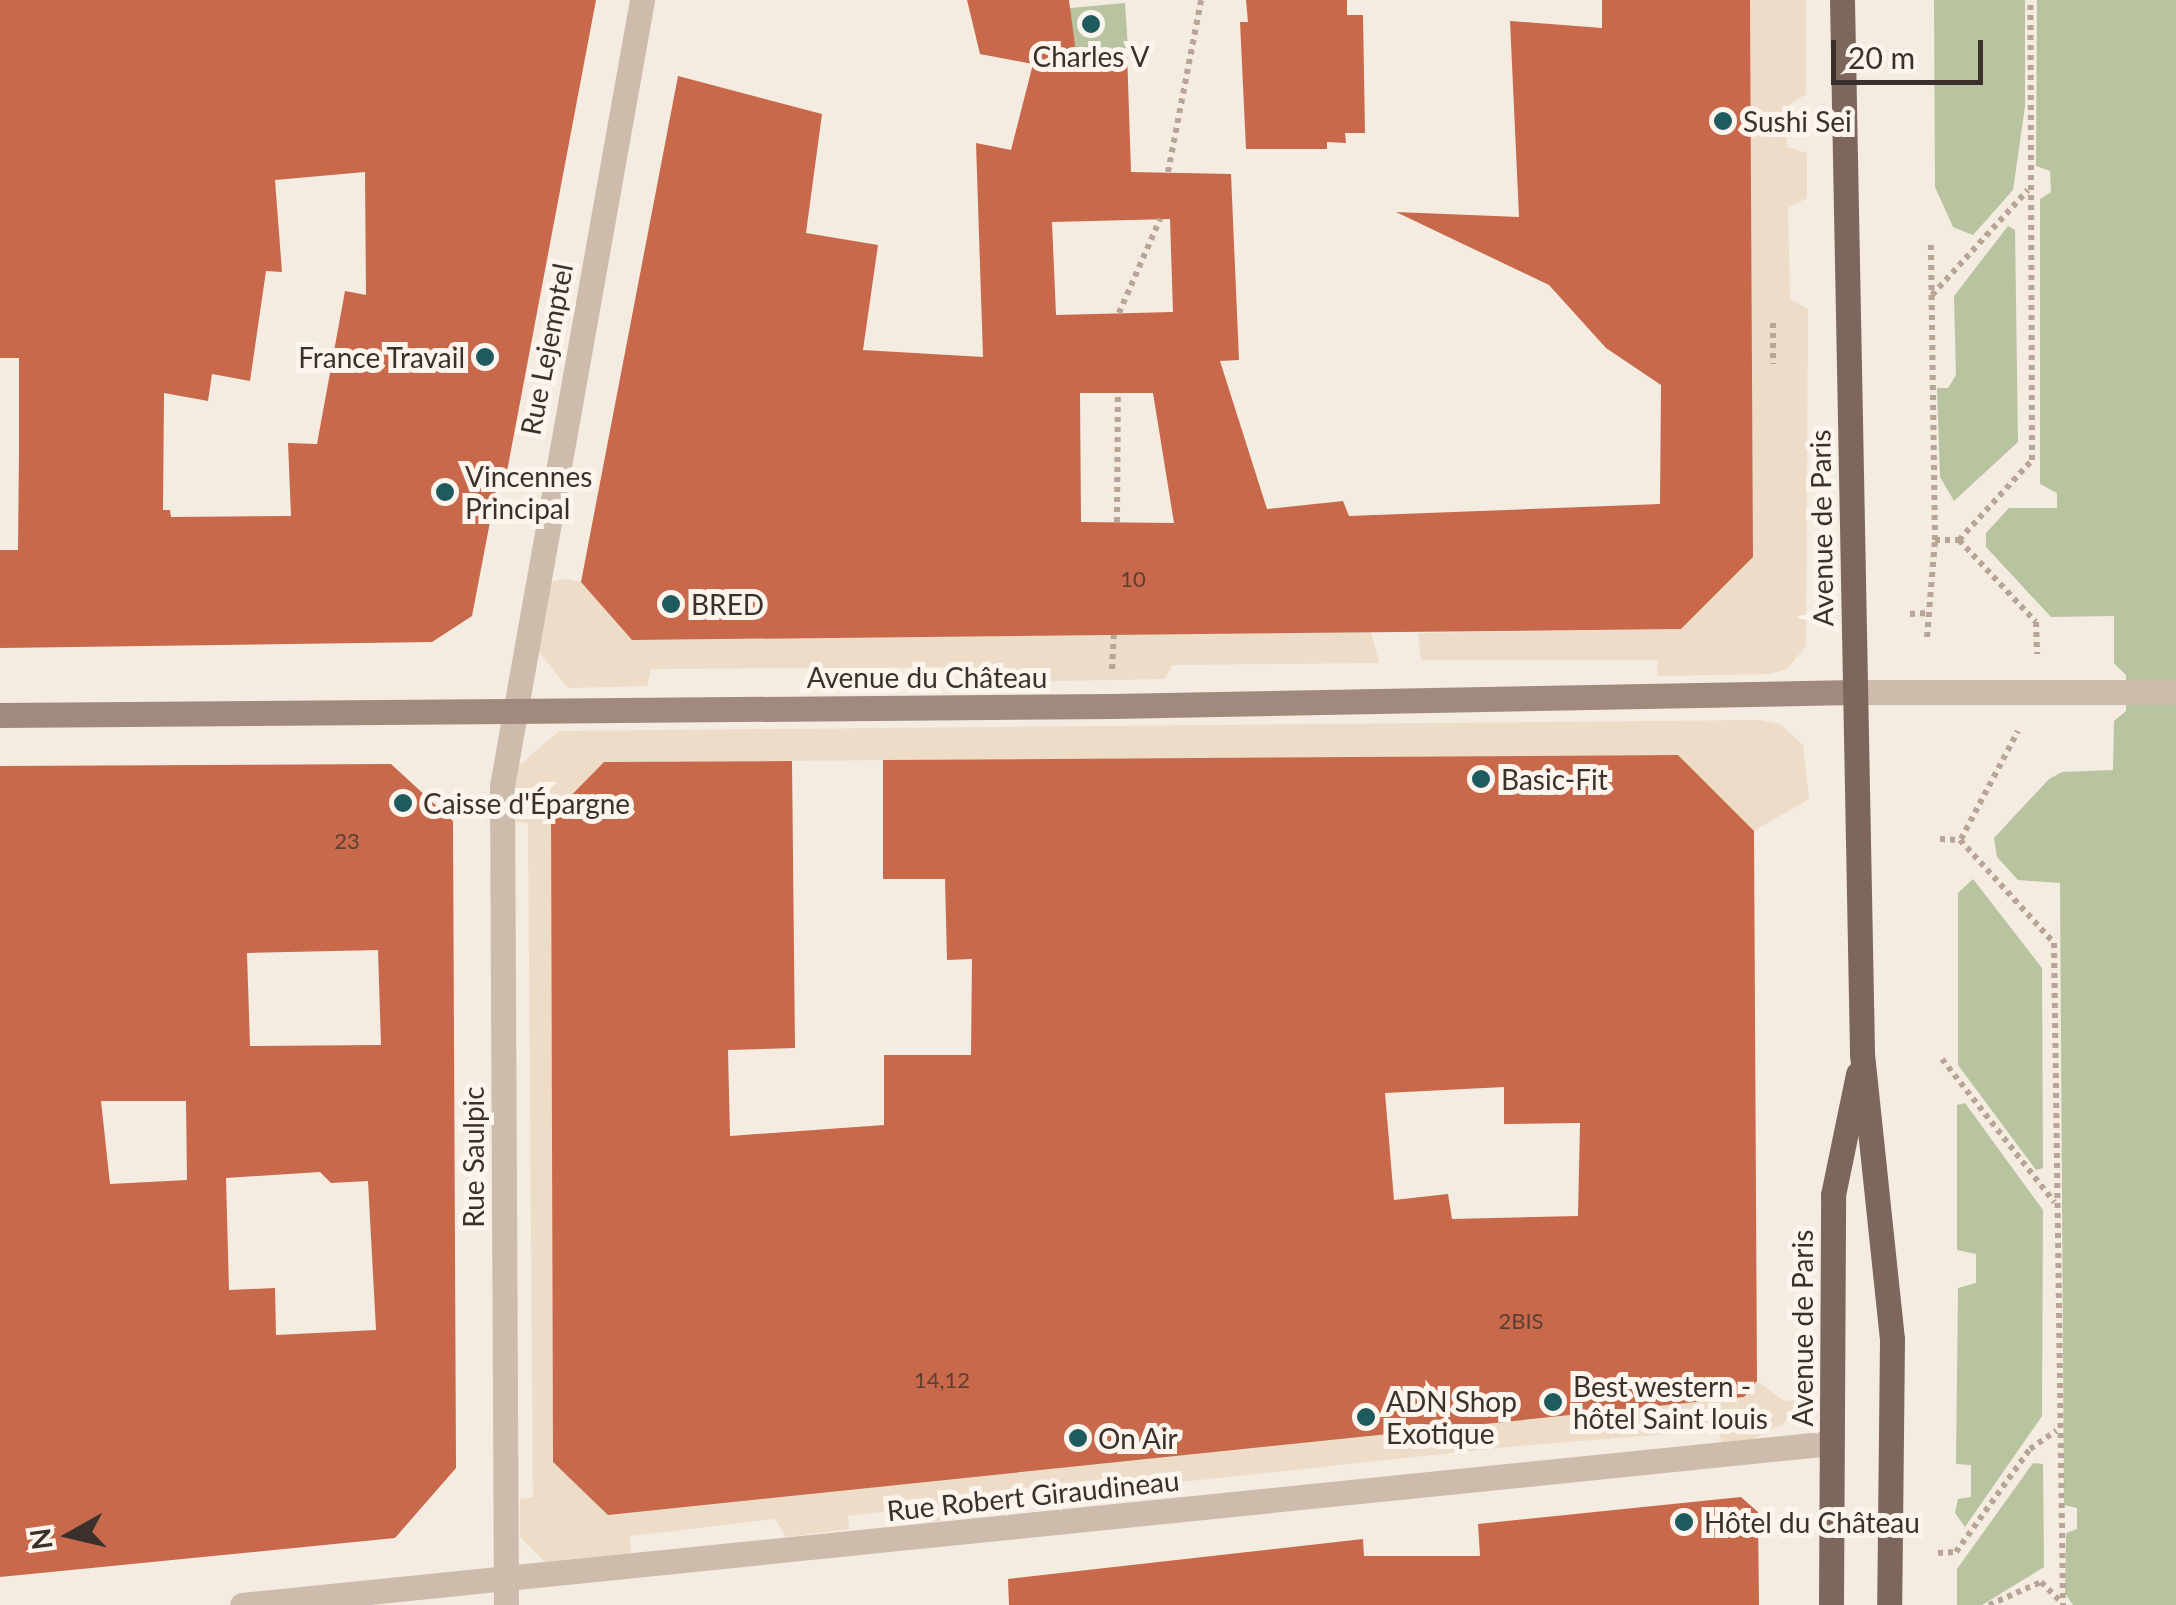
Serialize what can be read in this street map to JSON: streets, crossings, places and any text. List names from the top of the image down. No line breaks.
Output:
{"streets":{"main road":["Avenue de Paris"],"street":["Rue Lejemptel","Avenue du Château","Rue Saulpic","Rue Robert Giraudineau"]},"crossings":[["Rue Lejemptel","Avenue du Château"],["Rue Lejemptel","Rue Saulpic"],["Avenue de Paris","Avenue du Château"],["Avenue de Paris","Rue Robert Giraudineau"],["Avenue du Château","Rue Saulpic"],["Rue Saulpic","Rue Robert Giraudineau"]],"places":["Charles V","Sushi Sei","France Travail","Vincennes Principal","BRED","Basic-Fit","Caisse d'Épargne","Best western - hôtel Saint louis","ADN Shop Exotique","On Air","Hôtel du Château"],"house_numbers":["10","23","2BIS","14,12"],"scale_bar":"20 m","north":"left"}
